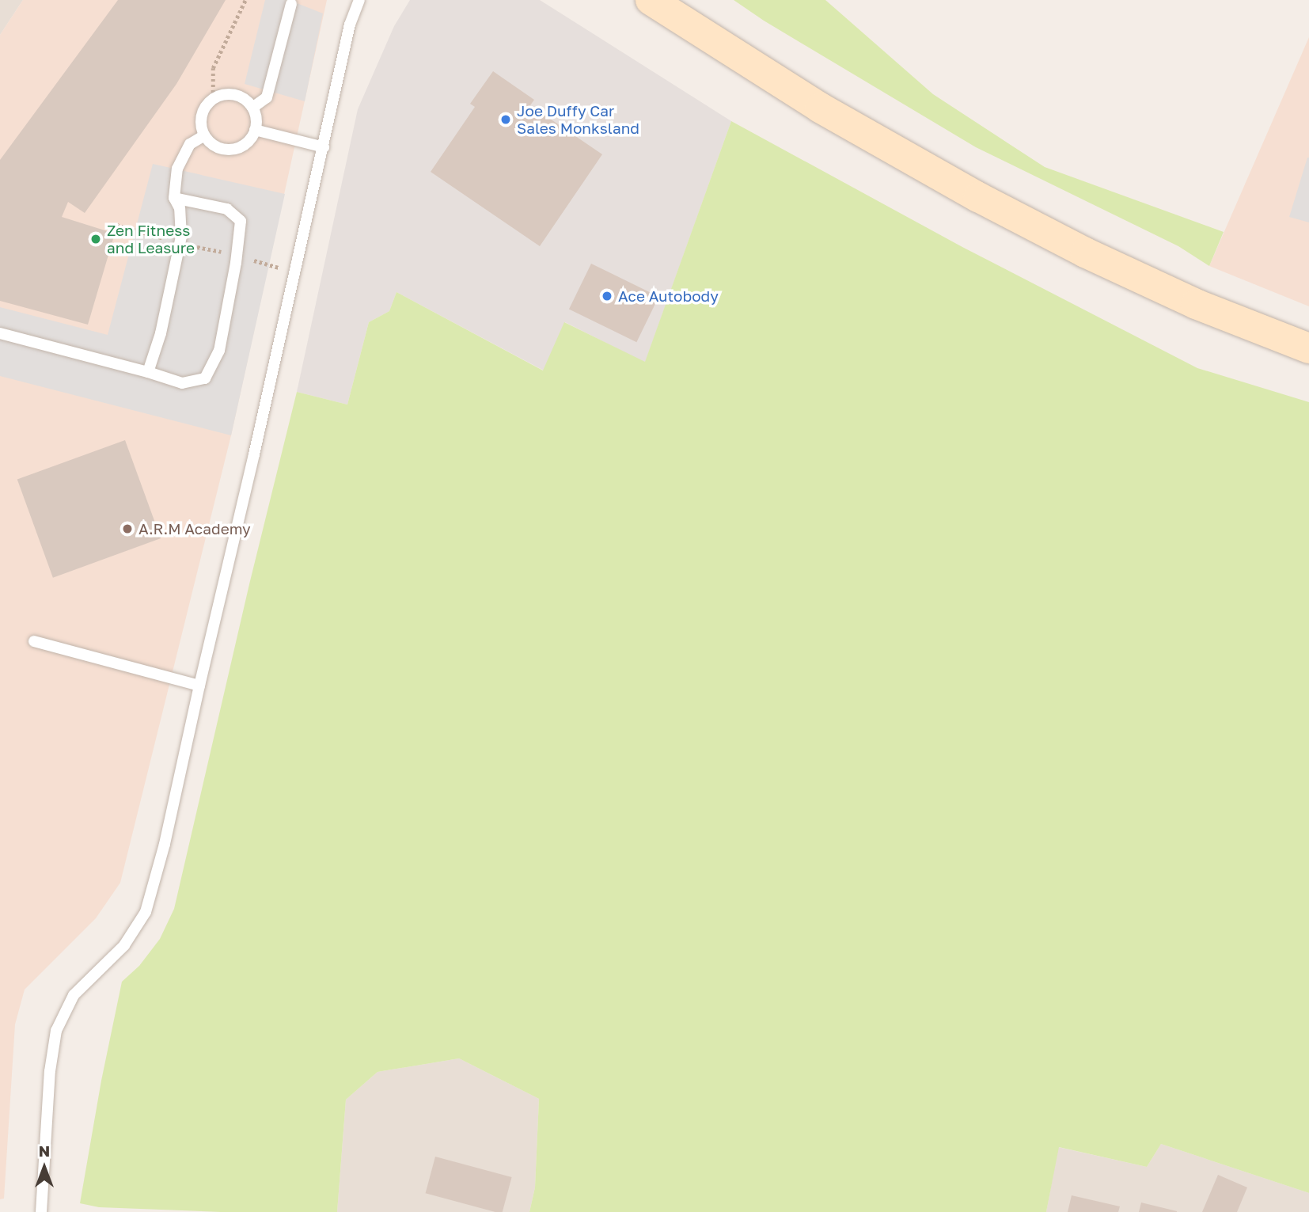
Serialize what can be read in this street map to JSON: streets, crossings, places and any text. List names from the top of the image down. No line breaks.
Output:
{"places":["Joe Duffy Car Sales Monksland","Zen Fitness and Leasure","Ace Autobody","A.R.M Academy"],"north":"top"}
